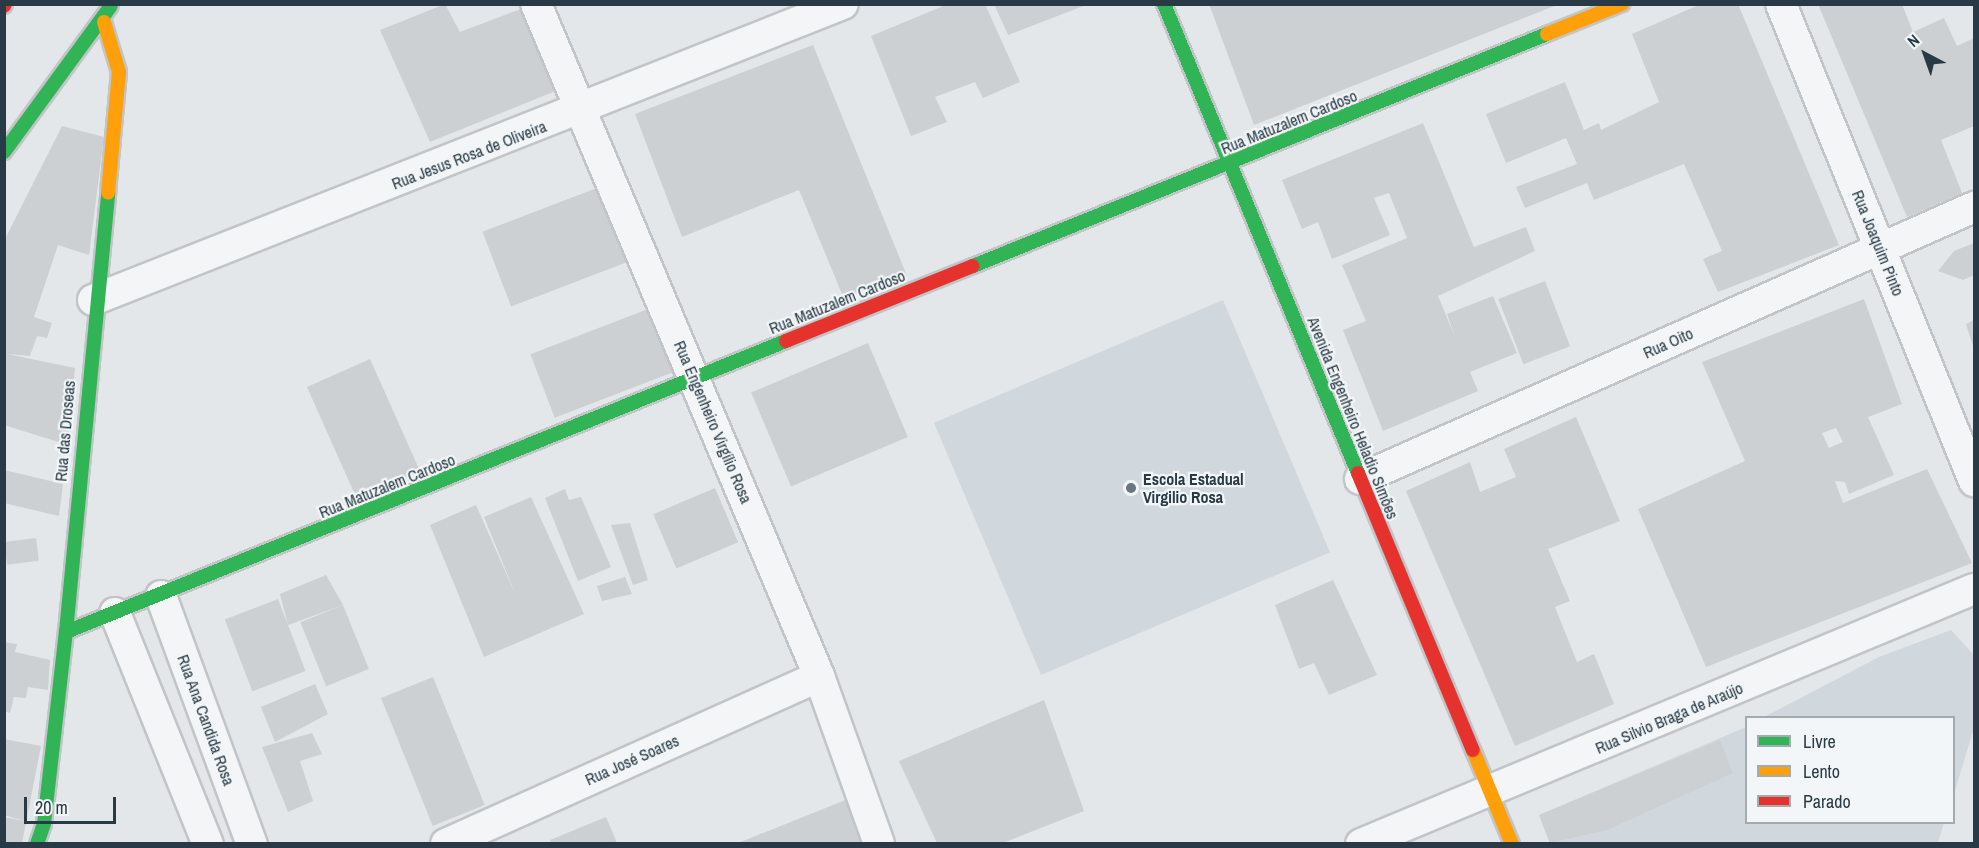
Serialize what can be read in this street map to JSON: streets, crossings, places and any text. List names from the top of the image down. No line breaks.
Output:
{"streets":{"street":["Rua Matuzalem Cardoso","Rua Jesus Rosa de Oliveira","Rua Joaquim Pinto","Rua Oito","Avenida Engenheiro Heladio Simões","Rua Engenheiro Virgílio Rosa","Rua das Droseas","Rua Silvio Braga de Araújo","Rua Ana Candida Rosa","Rua José Soares"]},"crossings":[["Rua Matuzalem Cardoso","Avenida Engenheiro Heladio Simões"],["Rua Matuzalem Cardoso","Rua Engenheiro Virgílio Rosa"],["Rua Matuzalem Cardoso","Rua das Droseas"],["Rua Matuzalem Cardoso","Rua Ana Candida Rosa"],["Rua Jesus Rosa de Oliveira","Rua Engenheiro Virgílio Rosa"],["Rua Jesus Rosa de Oliveira","Rua das Droseas"],["Rua Joaquim Pinto","Rua Oito"],["Rua Oito","Avenida Engenheiro Heladio Simões"],["Avenida Engenheiro Heladio Simões","Rua Silvio Braga de Araújo"],["Rua Engenheiro Virgílio Rosa","Rua José Soares"]],"places":["Escola Estadual Virgilio Rosa"],"legend":["Livre","Lento","Parado"],"scale_bar":"20 m","north":"top left"}
